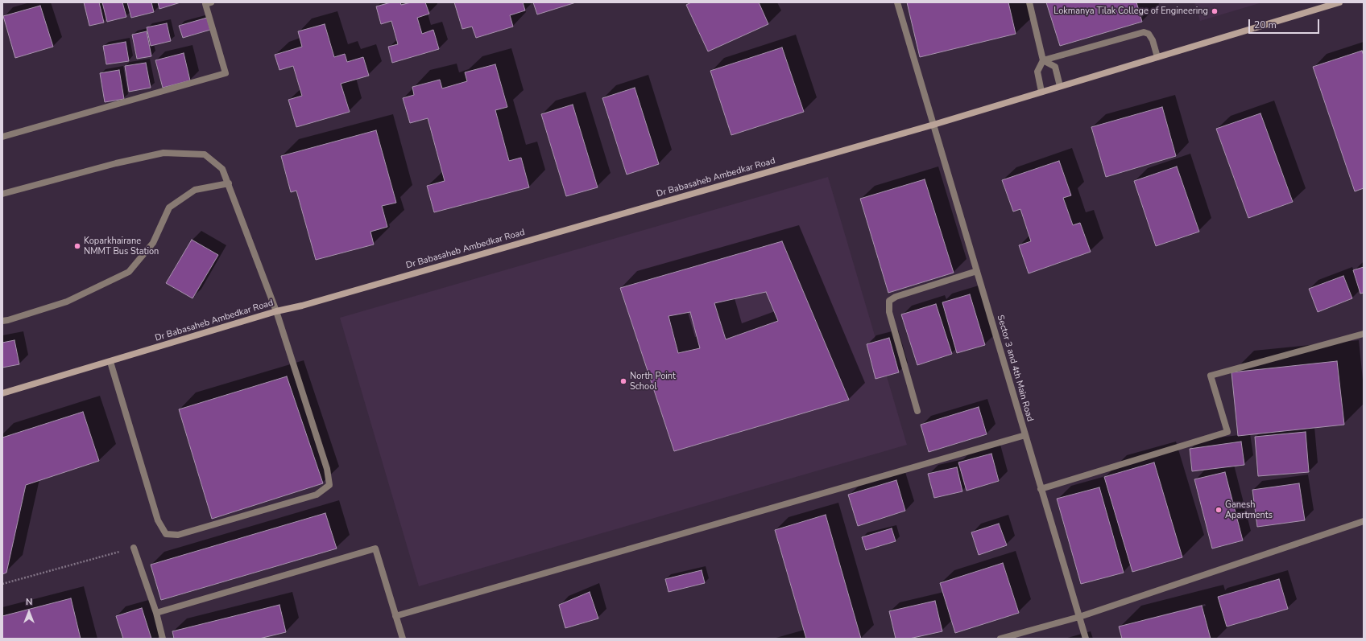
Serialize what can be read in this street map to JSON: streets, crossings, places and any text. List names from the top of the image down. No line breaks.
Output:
{"streets":{"street":["Dr Babasaheb Ambedkar Road","Sector 3 and 4th Main Road"]},"crossings":[["Dr Babasaheb Ambedkar Road","Sector 3 and 4th Main Road"]],"places":["Lokmanya Tilak College of Engineering","Koparkhairane NMMT Bus Station","North Point School","Ganesh Apartments"],"scale_bar":"20 m","north":"top"}
